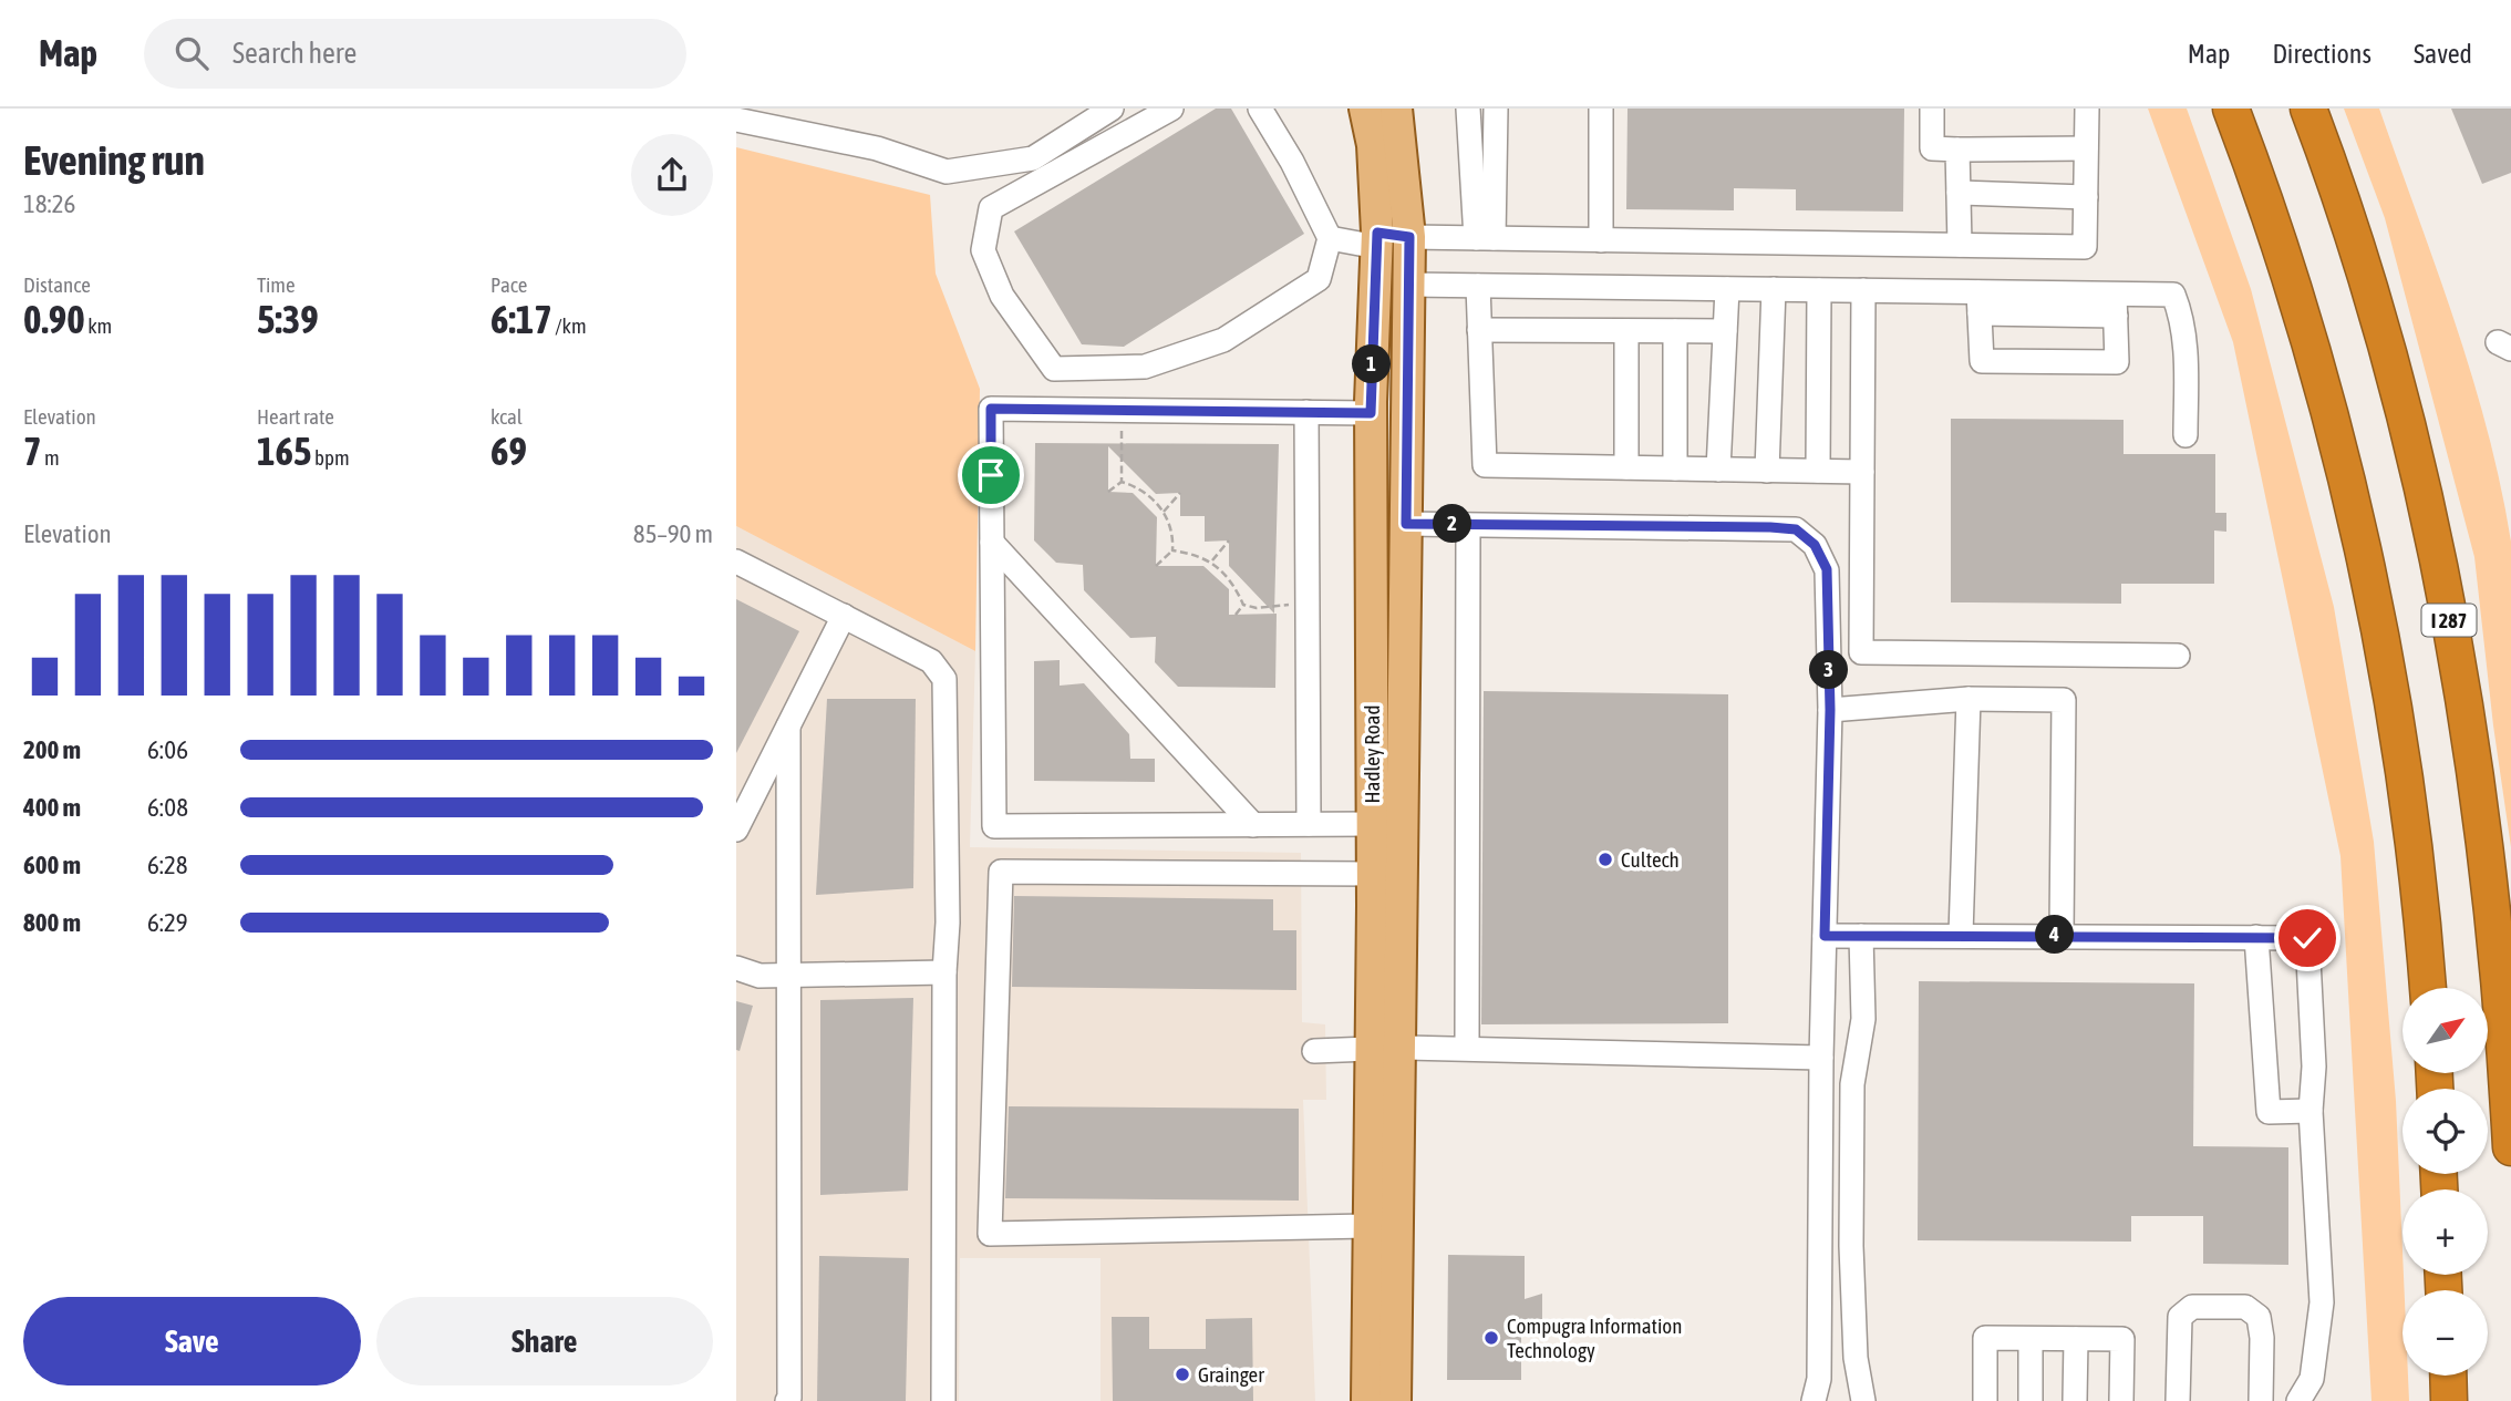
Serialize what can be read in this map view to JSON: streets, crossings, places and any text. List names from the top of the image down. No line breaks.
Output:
{"streets":{"highway":["I 287"],"main road":["Hadley Road"]},"places":["Cultech","Compugra Information Technology","Grainger"],"north":"top right","page":{"header":"Map","search":"Search here","nav":["Map","Directions","Saved"],"heading":["Evening run","18:26"],"stats":[["Distance","0.90 km"],["Time","5:39"],["Pace","6:17 /km"],["Elevation","7 m"],["Heart rate","165 bpm"],["kcal","69"]],"pins":["1","2","3","4"],"chart":["Elevation","85–90 m"],"list":[{"name":"200 m","note":"6:06"},{"name":"400 m","note":"6:08"},{"name":"600 m","note":"6:28"},{"name":"800 m","note":"6:29"}],"map_buttons":["+","−"],"buttons":["Save","Share"]}}
